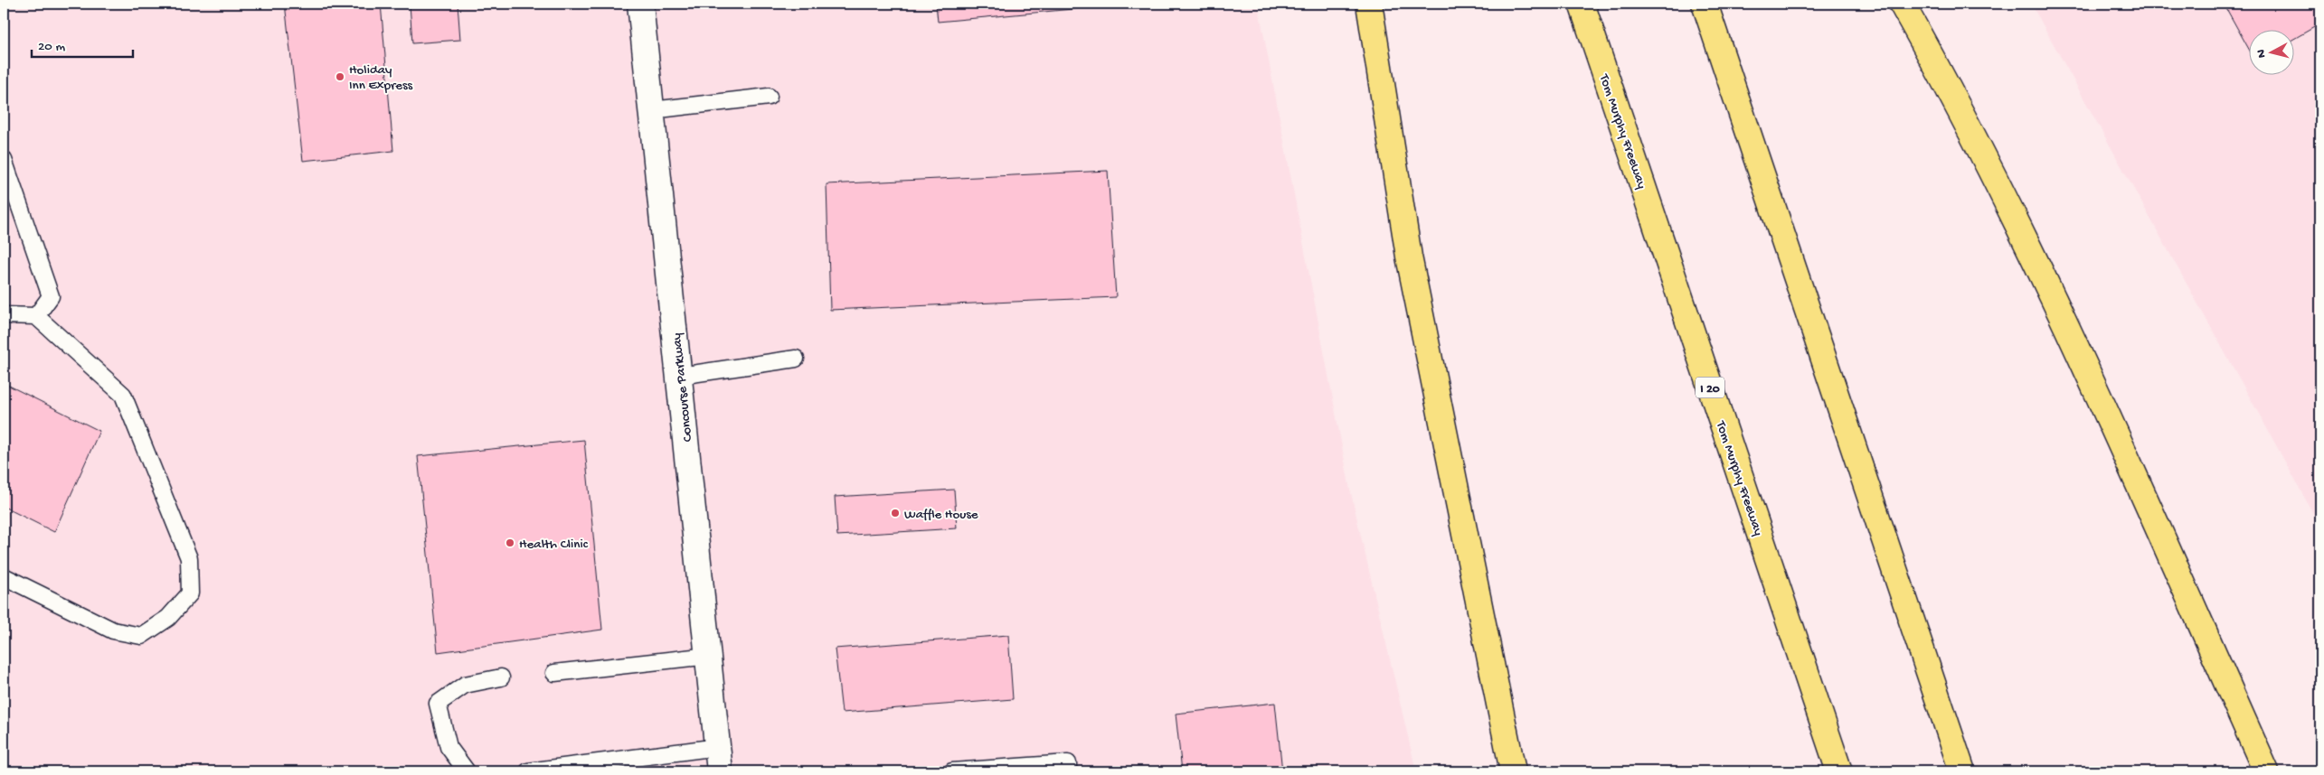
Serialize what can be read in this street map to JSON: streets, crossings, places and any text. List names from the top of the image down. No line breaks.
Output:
{"streets":{"highway":["Tom Murphy Freeway","I 20"],"street":["Concourse Parkway"]},"places":["Holiday Inn Express","Waffle House","Health Clinic"],"scale_bar":"20 m","north":"left"}
